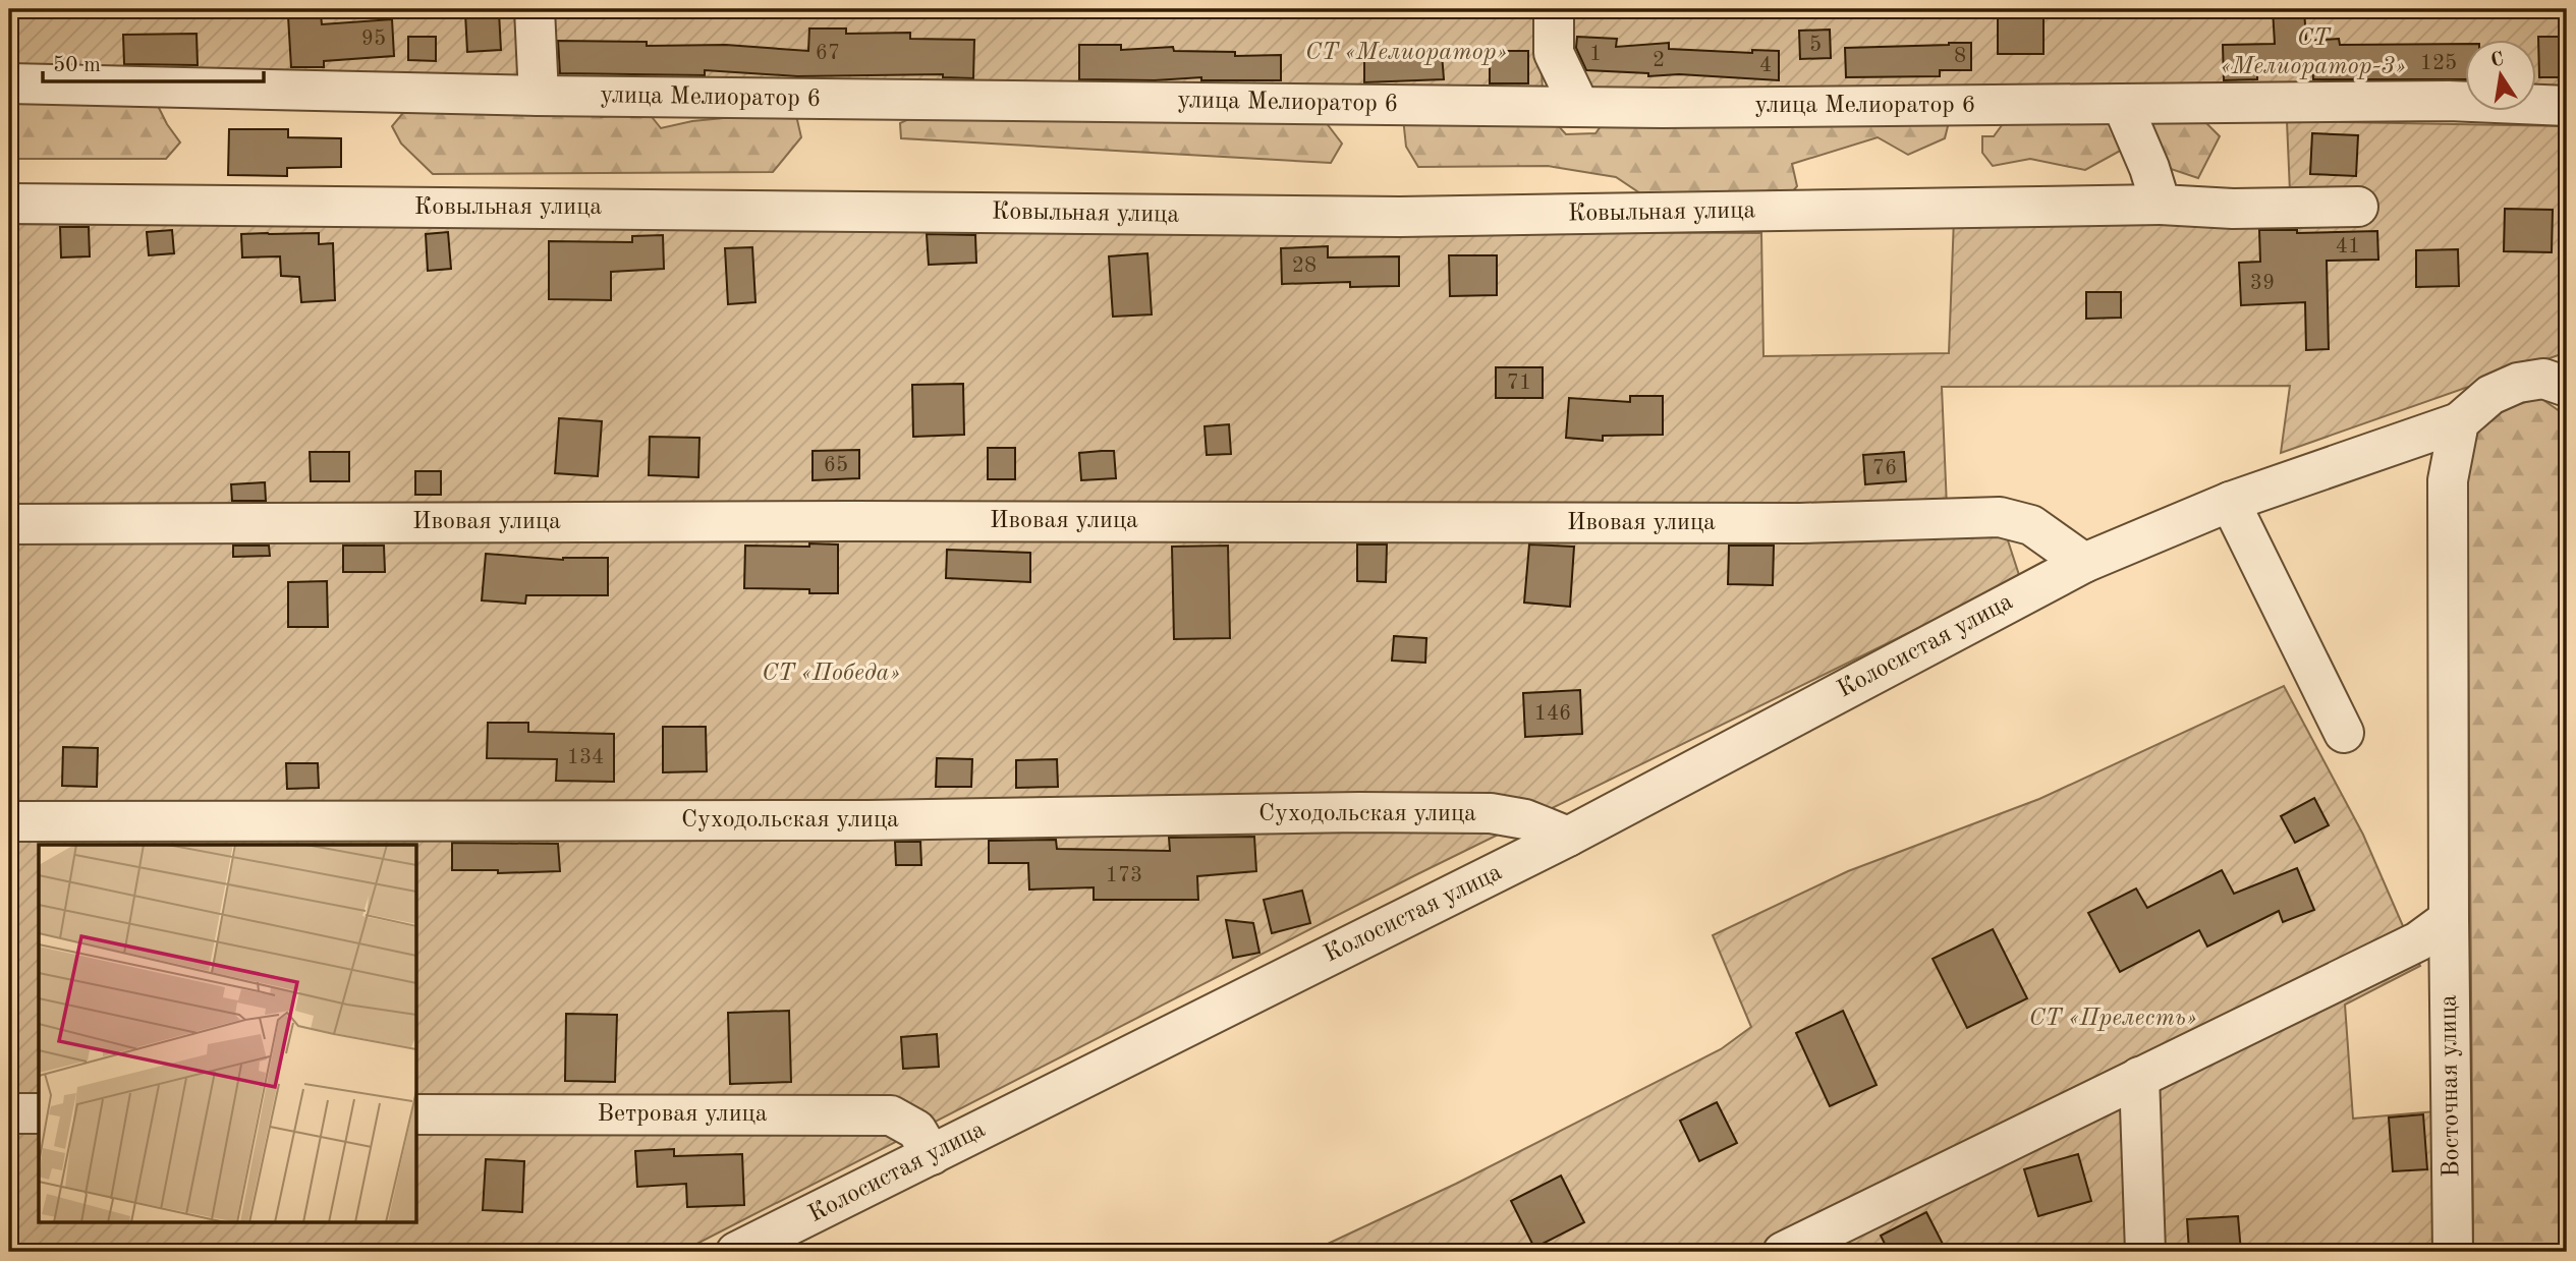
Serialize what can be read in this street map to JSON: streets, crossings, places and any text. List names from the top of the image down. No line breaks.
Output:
{"streets":{"street":["улица Мелиоратор 6","Ковыльная улица","Ивовая улица","Колосистая улица","Суходольская улица","Восточная улица","Ветровая улица"]},"crossings":[["Ивовая улица","Колосистая улица"],["Колосистая улица","Суходольская улица"],["Колосистая улица","Восточная улица"],["Колосистая улица","Ветровая улица"]],"parks":["СТ «Мелиоратор-3»","СТ «Мелиоратор»","СТ «Победа»","СТ «Прелесть»"],"house_numbers":["95","5","67","1","8","2","125","4","41","28","39","71","65","76","146","134","173"],"scale_bar":"50 m","north":"top"}
